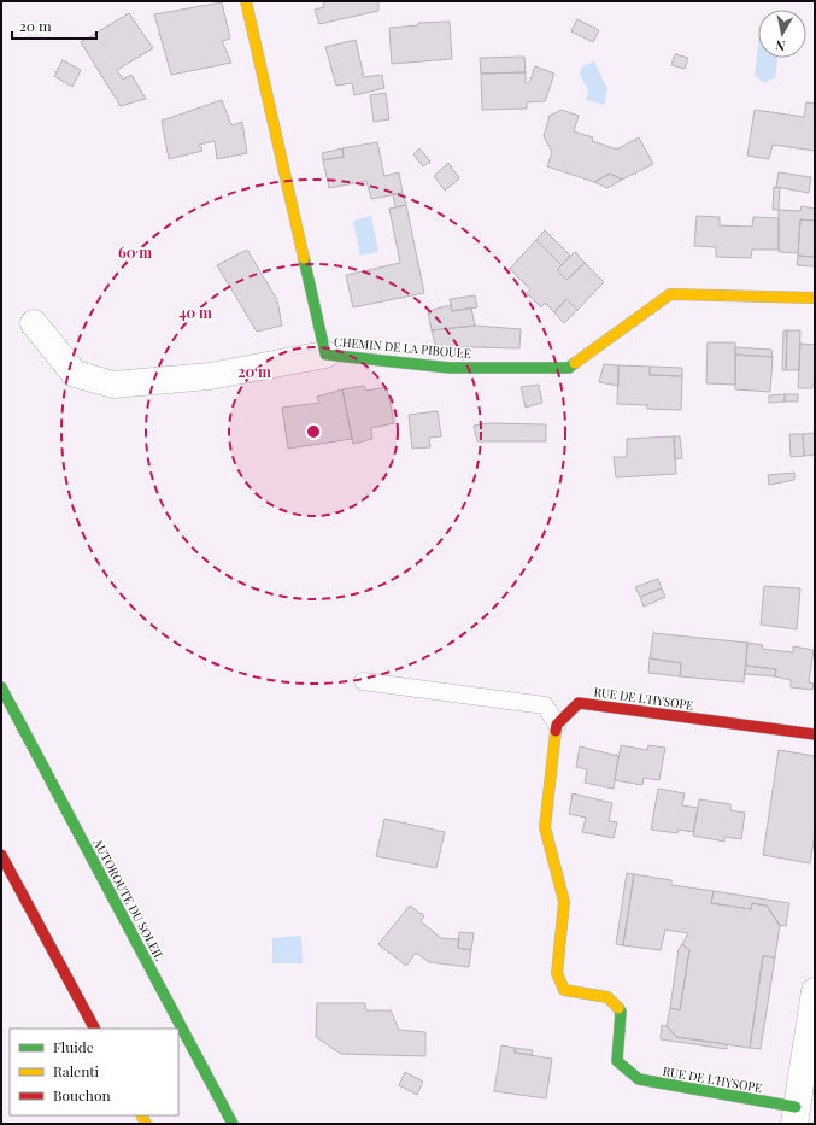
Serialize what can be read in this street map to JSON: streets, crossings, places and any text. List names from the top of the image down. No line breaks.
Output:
{"streets":{"main road":["CHEMIN DE LA PIBOULE","RUE DE L'HYSOPE","AUTOROUTE DU SOLEIL"]},"legend":["Fluide","Ralenti","Bouchon"],"scale_bar":"20 m","north":"bottom","rings":["60 m","40 m","20 m"]}
